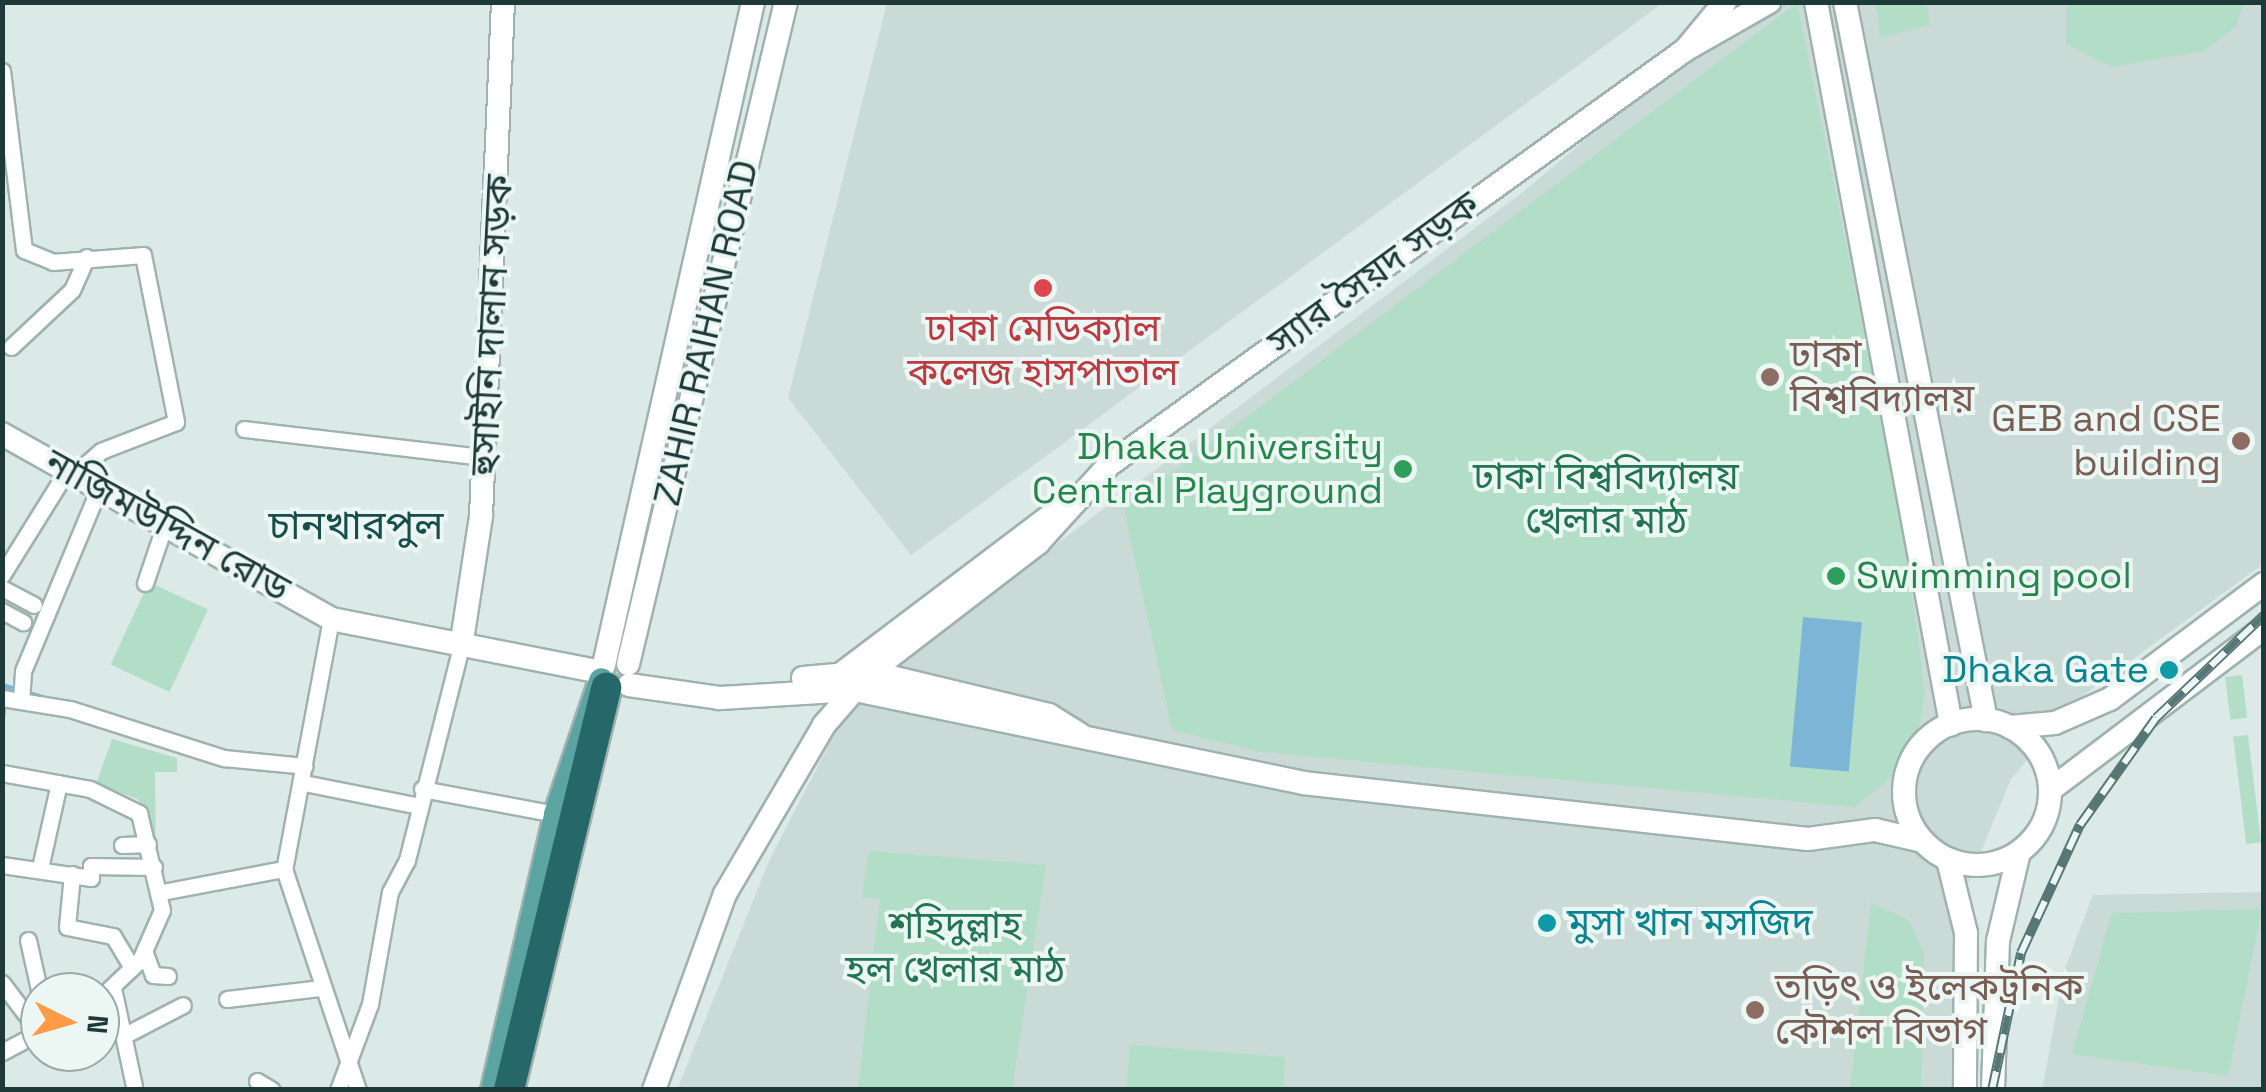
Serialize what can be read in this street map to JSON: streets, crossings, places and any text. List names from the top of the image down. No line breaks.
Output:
{"streets":{"main road":["স্যার সৈয়দ সড়ক","হুসাইনি দালান সড়ক","ZAHIR RAIHAN ROAD","নাজিমউদ্দিন রোড"]},"crossings":[["স্যার সৈয়দ সড়ক","নাজিমউদ্দিন রোড"],["হুসাইনি দালান সড়ক","নাজিমউদ্দিন রোড"],["ZAHIR RAIHAN ROAD","নাজিমউদ্দিন রোড"]],"districts":["চানখারপুল"],"parks":["ঢাকা বিশ্ববিদ্যালয় খেলার মাঠ","শহিদুল্লাহ হল খেলার মাঠ"],"places":["ঢাকা মেডিক্যাল কলেজ হাসপাতাল","ঢাকা বিশ্ববিদ্যালয়","GEB and CSE building","Dhaka University Central Playground","Swimming pool","Dhaka Gate","মুসা খান মসজিদ","তড়িৎ ও ইলেকট্রনিক কৌশল বিভাগ"],"north":"right"}
